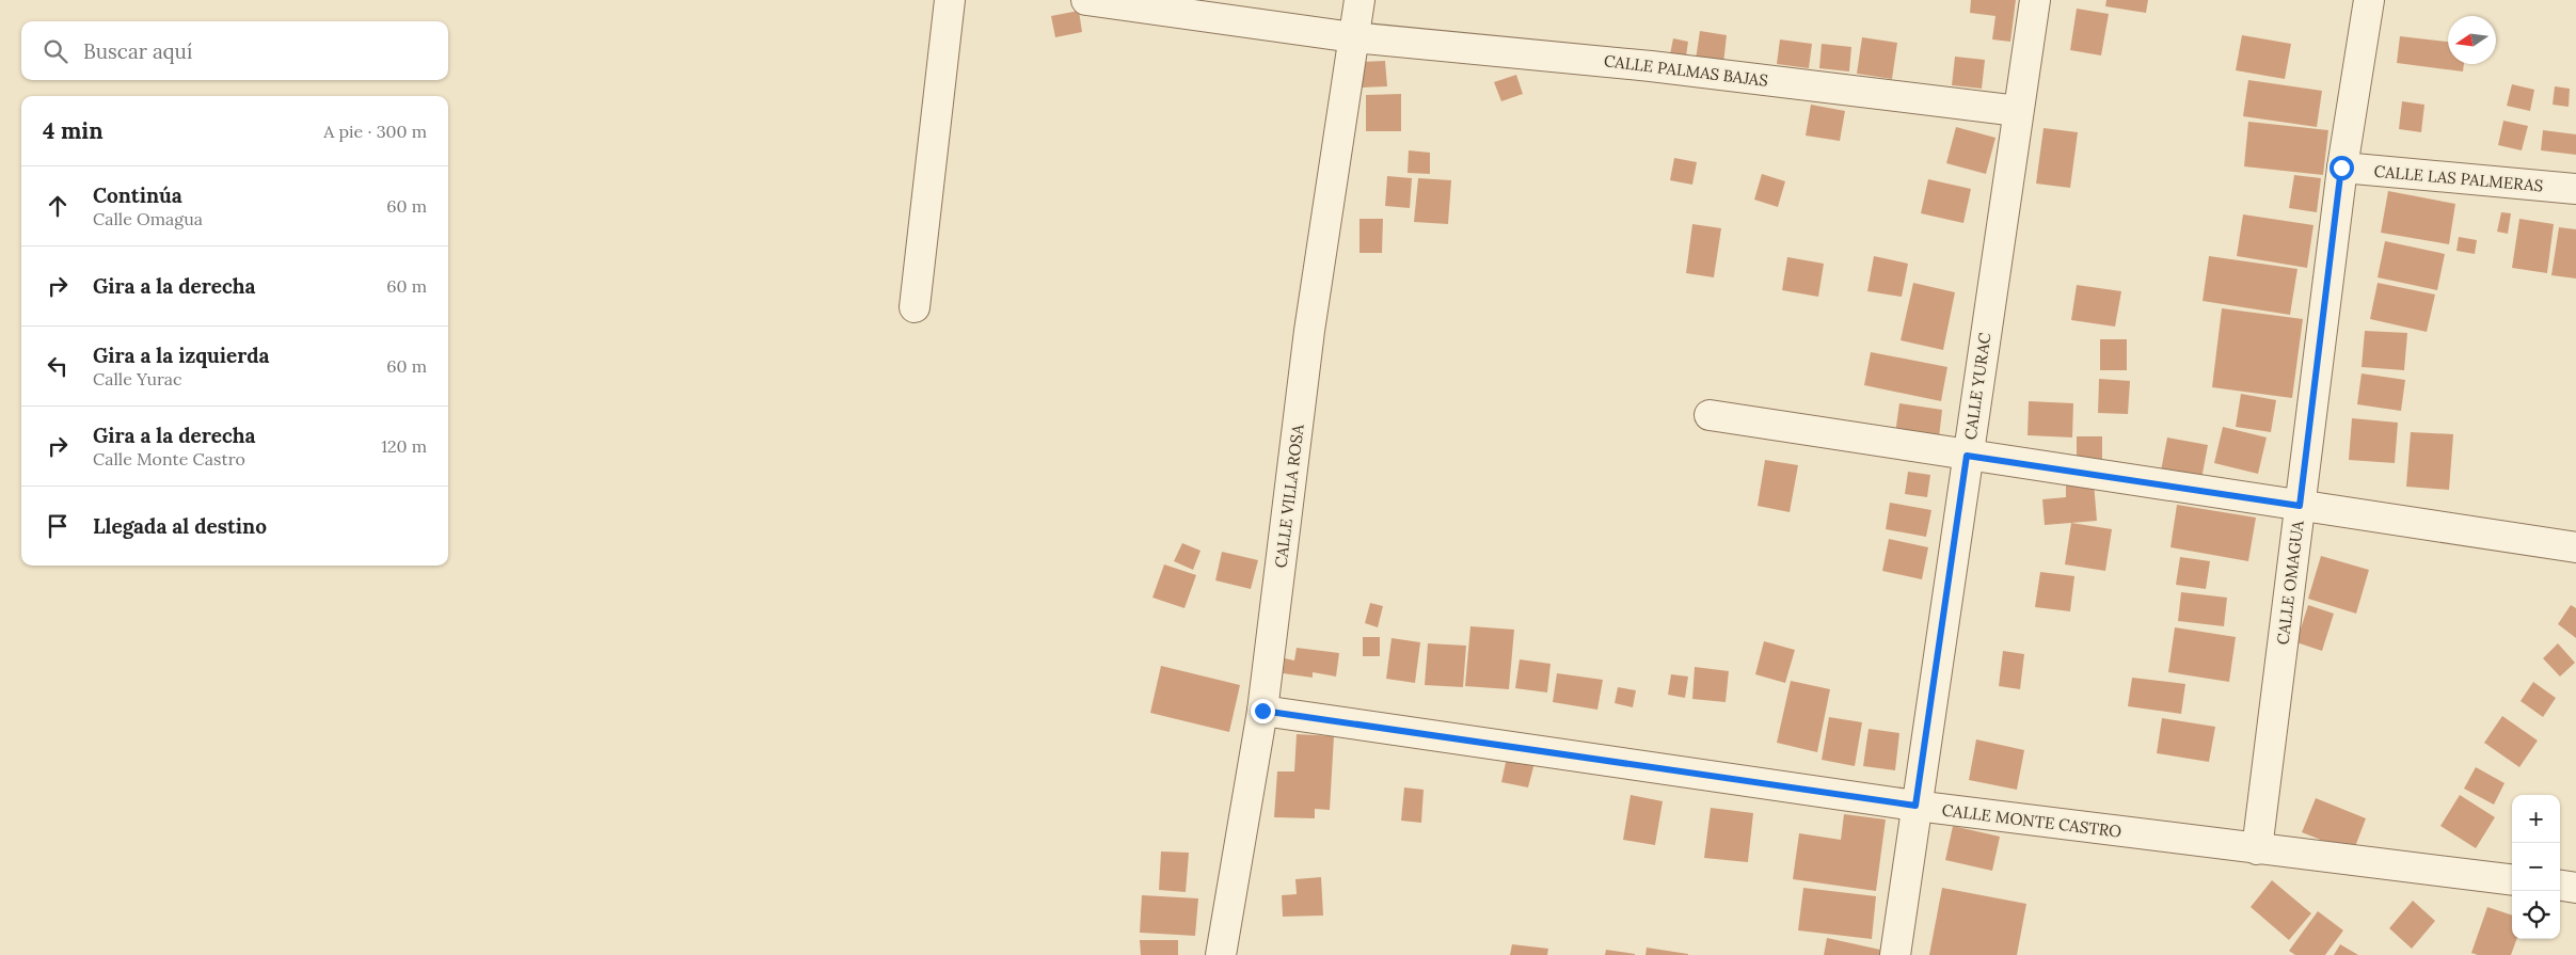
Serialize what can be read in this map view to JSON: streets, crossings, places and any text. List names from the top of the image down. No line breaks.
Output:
{"streets":{"street":["CALLE PALMAS BAJAS","CALLE LAS PALMERAS","CALLE YURAC","CALLE VILLA ROSA","CALLE OMAGUA","CALLE MONTE CASTRO"]},"crossings":[["CALLE PALMAS BAJAS","CALLE YURAC"],["CALLE PALMAS BAJAS","CALLE VILLA ROSA"],["CALLE LAS PALMERAS","CALLE OMAGUA"],["CALLE YURAC","CALLE MONTE CASTRO"],["CALLE VILLA ROSA","CALLE MONTE CASTRO"],["CALLE OMAGUA","CALLE MONTE CASTRO"]],"north":"left","page":{"search":"Buscar aquí","heading":["4 min","A pie · 300 m"],"list":[["Continúa","Calle Omagua","60 m"],["Gira a la derecha","60 m"],["Gira a la izquierda","Calle Yurac","60 m"],["Gira a la derecha","Calle Monte Castro","120 m"],"Llegada al destino"],"map_buttons":["+","−"]}}
